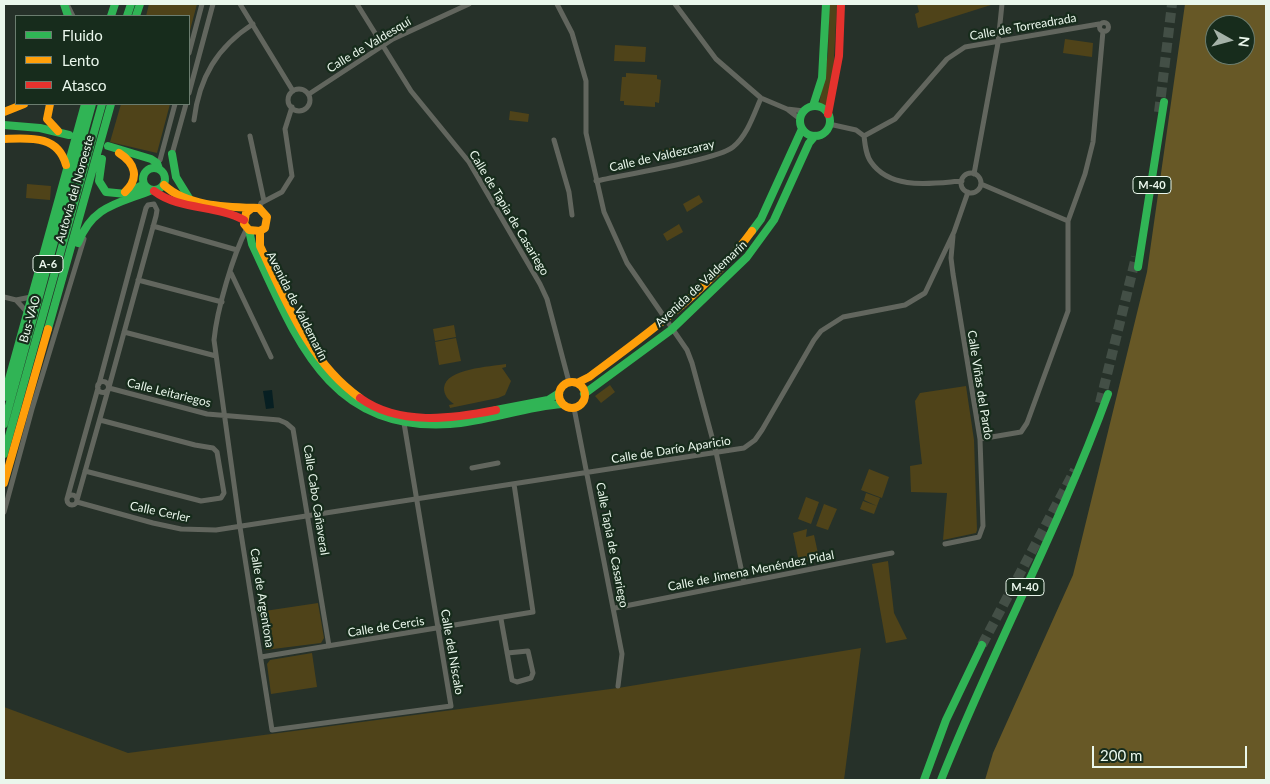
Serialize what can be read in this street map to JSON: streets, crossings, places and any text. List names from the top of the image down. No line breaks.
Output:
{"streets":{"main road":["M-40","Autovía del Noroeste","A-6","Avenida de Valdemarín","Bus-VAO"],"street":["Calle de Torreadrada","Calle de Valdesquí","Calle de Valdezcaray","Calle de Tapia de Casariego","Calle Viñas del Pardo","Calle Leitariegos","Calle de Darío Aparicio","Calle Cabo Cañaveral","Calle Cerler","Calle Tapia de Casariego","Calle de Jimena Menéndez Pidal","Calle de Argentona","Calle de Cercis","Calle del Níscalo"]},"crossings":[["Calle de Valdesquí","Calle de Tapia de Casariego"],["Calle de Tapia de Casariego","Avenida de Valdemarín"],["Calle de Tapia de Casariego","Calle Tapia de Casariego"],["Avenida de Valdemarín","Calle Tapia de Casariego"],["Avenida de Valdemarín","Calle de Argentona"],["Avenida de Valdemarín","Calle del Níscalo"],["Calle Viñas del Pardo","Calle de Darío Aparicio"],["Calle Leitariegos","Calle Cabo Cañaveral"],["Calle Leitariegos","Calle de Argentona"],["Calle de Darío Aparicio","Calle Cabo Cañaveral"],["Calle de Darío Aparicio","Calle Cerler"],["Calle de Darío Aparicio","Calle Tapia de Casariego"],["Calle de Darío Aparicio","Calle de Argentona"],["Calle de Darío Aparicio","Calle de Cercis"],["Calle de Darío Aparicio","Calle del Níscalo"],["Calle Cabo Cañaveral","Calle de Argentona"],["Calle Cabo Cañaveral","Calle de Cercis"],["Calle Cerler","Calle de Argentona"],["Calle Tapia de Casariego","Calle de Jimena Menéndez Pidal"],["Calle de Argentona","Calle de Cercis"],["Calle de Argentona","Calle del Níscalo"],["Calle de Cercis","Calle del Níscalo"]],"legend":["Fluido","Lento","Atasco"],"scale_bar":"200 m","north":"right"}
